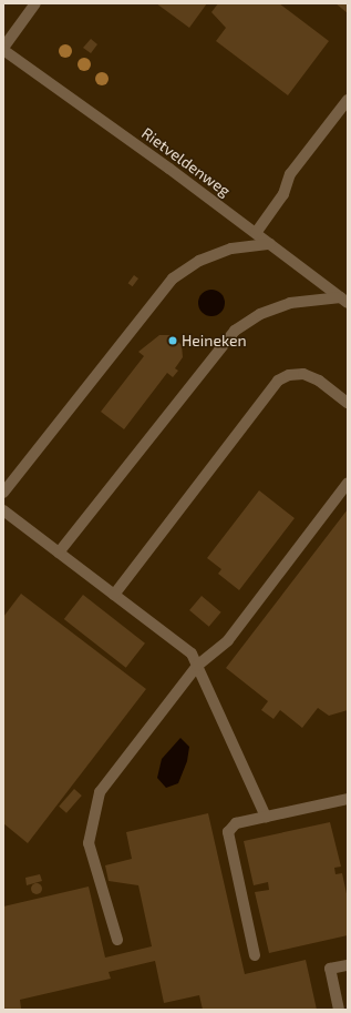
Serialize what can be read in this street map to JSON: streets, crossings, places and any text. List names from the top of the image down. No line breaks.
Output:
{"streets":{"street":["Rietveldenweg"]},"places":["Heineken"]}
